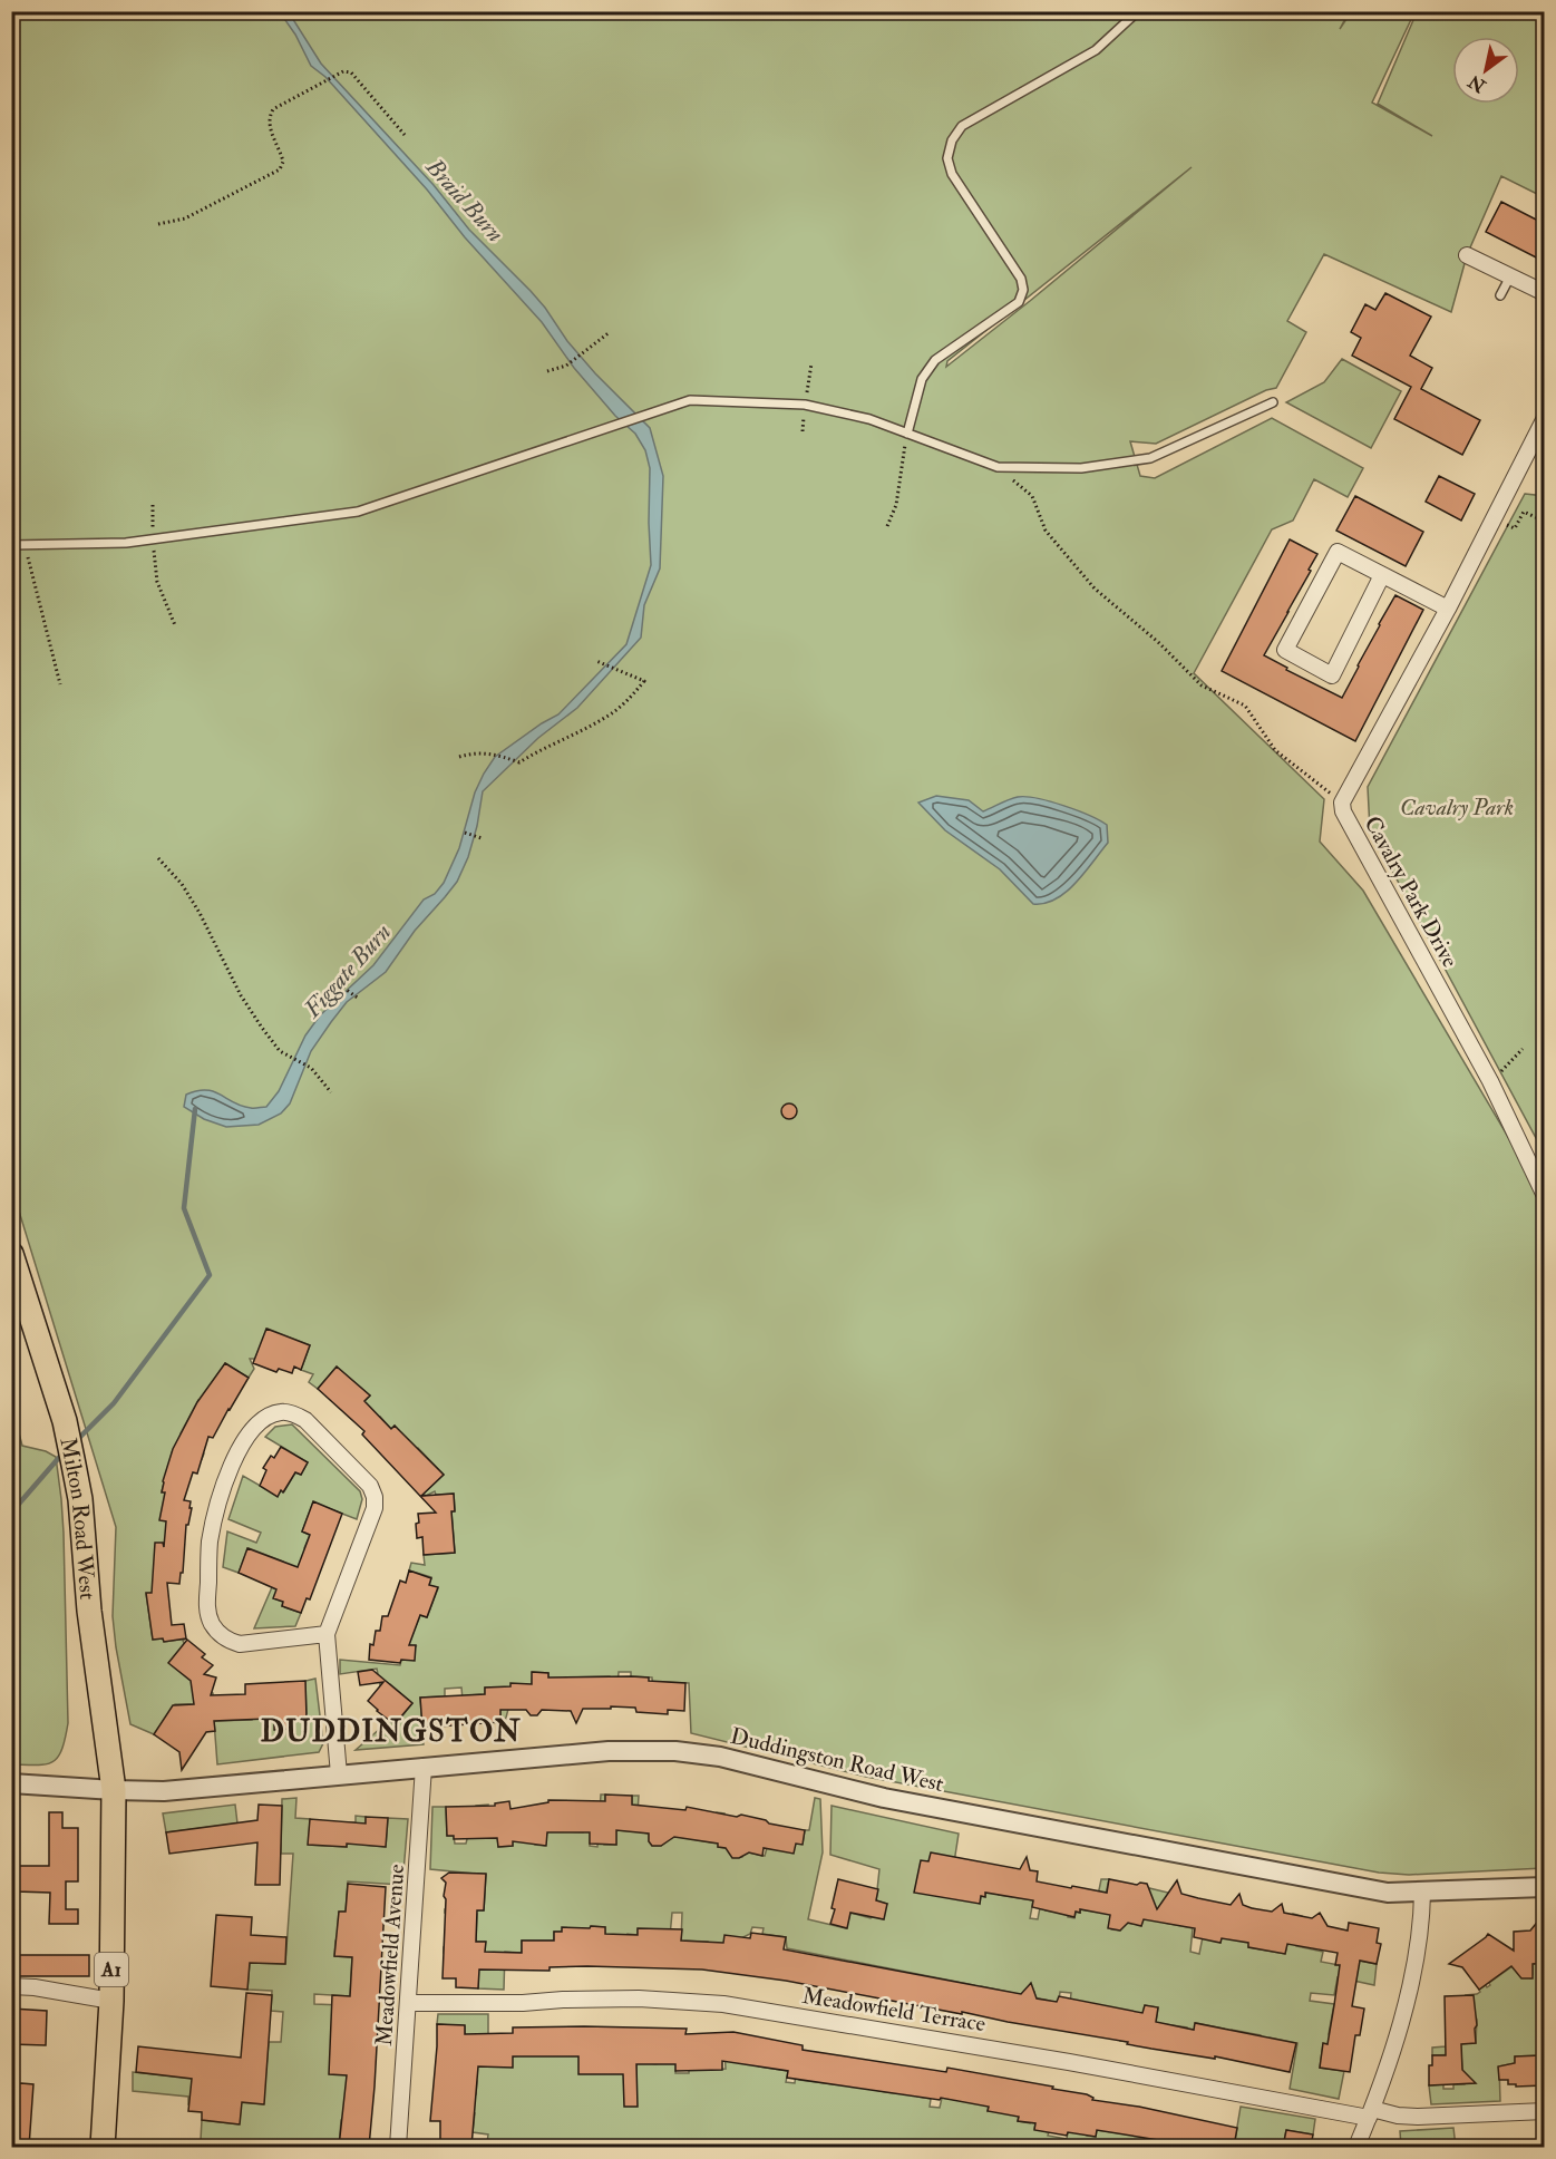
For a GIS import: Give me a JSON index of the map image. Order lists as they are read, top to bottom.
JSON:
{
  "streets": {
    "main road": ["Milton Road West", "A1"],
    "street": [
      "Cavalry Park Drive",
      "Duddingston Road West",
      "Meadowfield Avenue",
      "Meadowfield Terrace"
    ]
  },
  "crossings": [
    ["Milton Road West", "Duddingston Road West"],
    ["Milton Road West", "A1"],
    ["Duddingston Road West", "Meadowfield Avenue"],
    ["Duddingston Road West", "A1"],
    ["Meadowfield Avenue", "Meadowfield Terrace"]
  ],
  "districts": ["DUDDINGSTON"],
  "water": ["Braid Burn", "Figgate Burn"],
  "parks": ["Cavalry Park"],
  "north": "bottom left"
}
